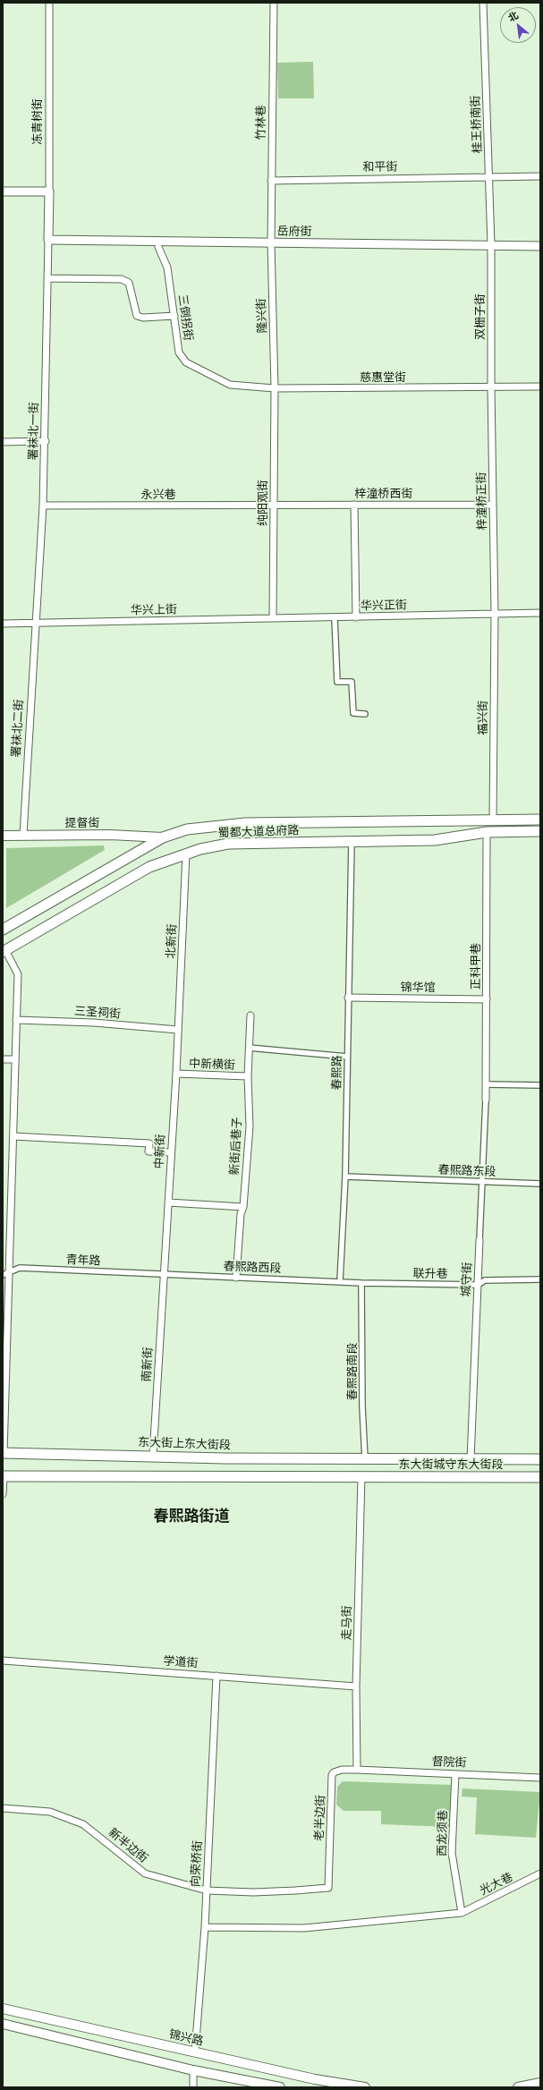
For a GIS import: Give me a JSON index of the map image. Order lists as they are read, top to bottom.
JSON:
{
  "streets": {
    "main road": [
      "提督街",
      "蜀都大道总府路",
      "东大街上东大街段",
      "东大街城守东大街段",
      "锦兴路"
    ],
    "street": [
      "冻青树街",
      "竹林巷",
      "桂王桥南街",
      "和平街",
      "岳府街",
      "隆兴街",
      "双栅子街",
      "三倒拐街",
      "慈惠堂街",
      "署袜北一街",
      "梓潼桥西街",
      "永兴巷",
      "梓潼桥正街",
      "纯阳观街",
      "华兴正街",
      "华兴上街",
      "福兴街",
      "署袜北二街",
      "北新街",
      "正科甲巷",
      "锦华馆",
      "三圣祠街",
      "中新横街",
      "春熙路",
      "新街后巷子",
      "中新街",
      "春熙路东段",
      "青年路",
      "春熙路西段",
      "联升巷",
      "城守街",
      "南新街",
      "春熙路南段",
      "走马街",
      "学道街",
      "督院街",
      "老半边街",
      "西龙须巷",
      "新半边街",
      "向荣桥街",
      "光大巷"
    ]
  },
  "crossings": [
    ["冻青树街", "岳府街"],
    ["冻青树街", "署袜北一街"],
    ["竹林巷", "和平街"],
    ["竹林巷", "岳府街"],
    ["竹林巷", "隆兴街"],
    ["桂王桥南街", "和平街"],
    ["桂王桥南街", "岳府街"],
    ["桂王桥南街", "双栅子街"],
    ["岳府街", "隆兴街"],
    ["岳府街", "双栅子街"],
    ["岳府街", "署袜北一街"],
    ["隆兴街", "三倒拐街"],
    ["隆兴街", "慈惠堂街"],
    ["隆兴街", "纯阳观街"],
    ["双栅子街", "慈惠堂街"],
    ["双栅子街", "梓潼桥正街"],
    ["三倒拐街", "慈惠堂街"],
    ["三倒拐街", "纯阳观街"],
    ["慈惠堂街", "梓潼桥正街"],
    ["慈惠堂街", "纯阳观街"],
    ["署袜北一街", "永兴巷"],
    ["署袜北一街", "华兴上街"],
    ["署袜北一街", "署袜北二街"],
    ["梓潼桥西街", "永兴巷"],
    ["梓潼桥西街", "梓潼桥正街"],
    ["梓潼桥西街", "纯阳观街"],
    ["永兴巷", "纯阳观街"],
    ["梓潼桥正街", "华兴正街"],
    ["梓潼桥正街", "福兴街"],
    ["纯阳观街", "华兴正街"],
    ["纯阳观街", "华兴上街"],
    ["华兴正街", "华兴上街"],
    ["华兴正街", "福兴街"],
    ["华兴上街", "署袜北二街"],
    ["福兴街", "蜀都大道总府路"],
    ["署袜北二街", "提督街"],
    ["提督街", "蜀都大道总府路"],
    ["蜀都大道总府路", "北新街"],
    ["蜀都大道总府路", "正科甲巷"],
    ["蜀都大道总府路", "春熙路"],
    ["北新街", "三圣祠街"],
    ["北新街", "中新街"],
    ["正科甲巷", "锦华馆"],
    ["正科甲巷", "城守街"],
    ["锦华馆", "春熙路"],
    ["三圣祠街", "中新街"],
    ["中新横街", "新街后巷子"],
    ["中新横街", "中新街"],
    ["春熙路", "春熙路东段"],
    ["春熙路", "春熙路西段"],
    ["新街后巷子", "春熙路西段"],
    ["中新街", "青年路"],
    ["中新街", "春熙路西段"],
    ["中新街", "南新街"],
    ["春熙路东段", "城守街"],
    ["青年路", "春熙路西段"],
    ["青年路", "南新街"],
    ["春熙路西段", "南新街"],
    ["联升巷", "城守街"],
    ["联升巷", "春熙路南段"],
    ["城守街", "东大街城守东大街段"],
    ["南新街", "东大街上东大街段"],
    ["春熙路南段", "东大街上东大街段"],
    ["春熙路南段", "东大街城守东大街段"],
    ["东大街上东大街段", "东大街城守东大街段"],
    ["东大街城守东大街段", "走马街"],
    ["走马街", "学道街"],
    ["走马街", "督院街"],
    ["走马街", "老半边街"],
    ["学道街", "向荣桥街"],
    ["督院街", "老半边街"],
    ["督院街", "西龙须巷"],
    ["老半边街", "新半边街"],
    ["西龙须巷", "光大巷"],
    ["新半边街", "向荣桥街"],
    ["向荣桥街", "锦兴路"]
  ],
  "districts": ["春熙路街道"],
  "north": "top left"
}
